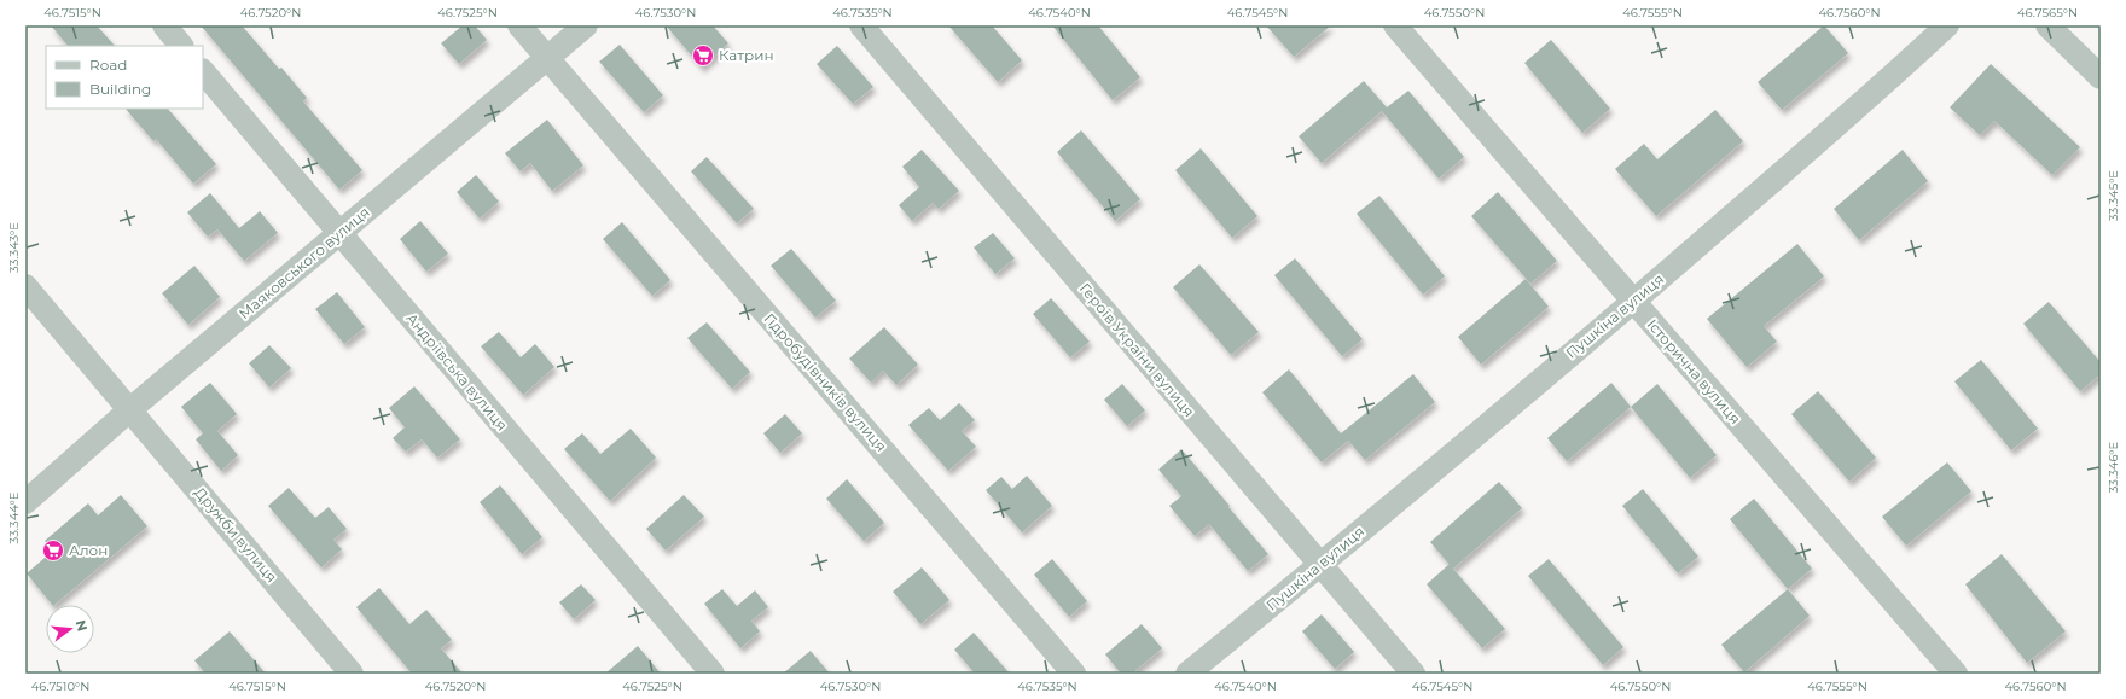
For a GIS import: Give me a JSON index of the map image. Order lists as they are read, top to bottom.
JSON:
{
  "streets": {
    "street": [
      "Маяковського вулиця",
      "Пушкіна вулиця",
      "Героїв України вулиця",
      "Андріївська вулиця",
      "Історична вулиця",
      "Гідробудівників вулиця",
      "Дружби вулиця"
    ]
  },
  "crossings": [
    ["Маяковського вулиця", "Андріївська вулиця"],
    ["Маяковського вулиця", "Гідробудівників вулиця"],
    ["Маяковського вулиця", "Дружби вулиця"],
    ["Пушкіна вулиця", "Героїв України вулиця"],
    ["Пушкіна вулиця", "Історична вулиця"]
  ],
  "places": {
    "supermarket": ["Катрин", "Алон"]
  },
  "legend": ["Road", "Building"],
  "north": "right",
  "coordinates": [
    "46.7515°N",
    "46.7520°N",
    "46.7525°N",
    "46.7530°N",
    "46.7535°N",
    "46.7540°N",
    "46.7545°N",
    "46.7550°N",
    "46.7555°N",
    "46.7560°N",
    "46.7565°N",
    "33.345°E",
    "33.343°E",
    "33.346°E",
    "33.344°E",
    "46.7510°N"
  ]
}
